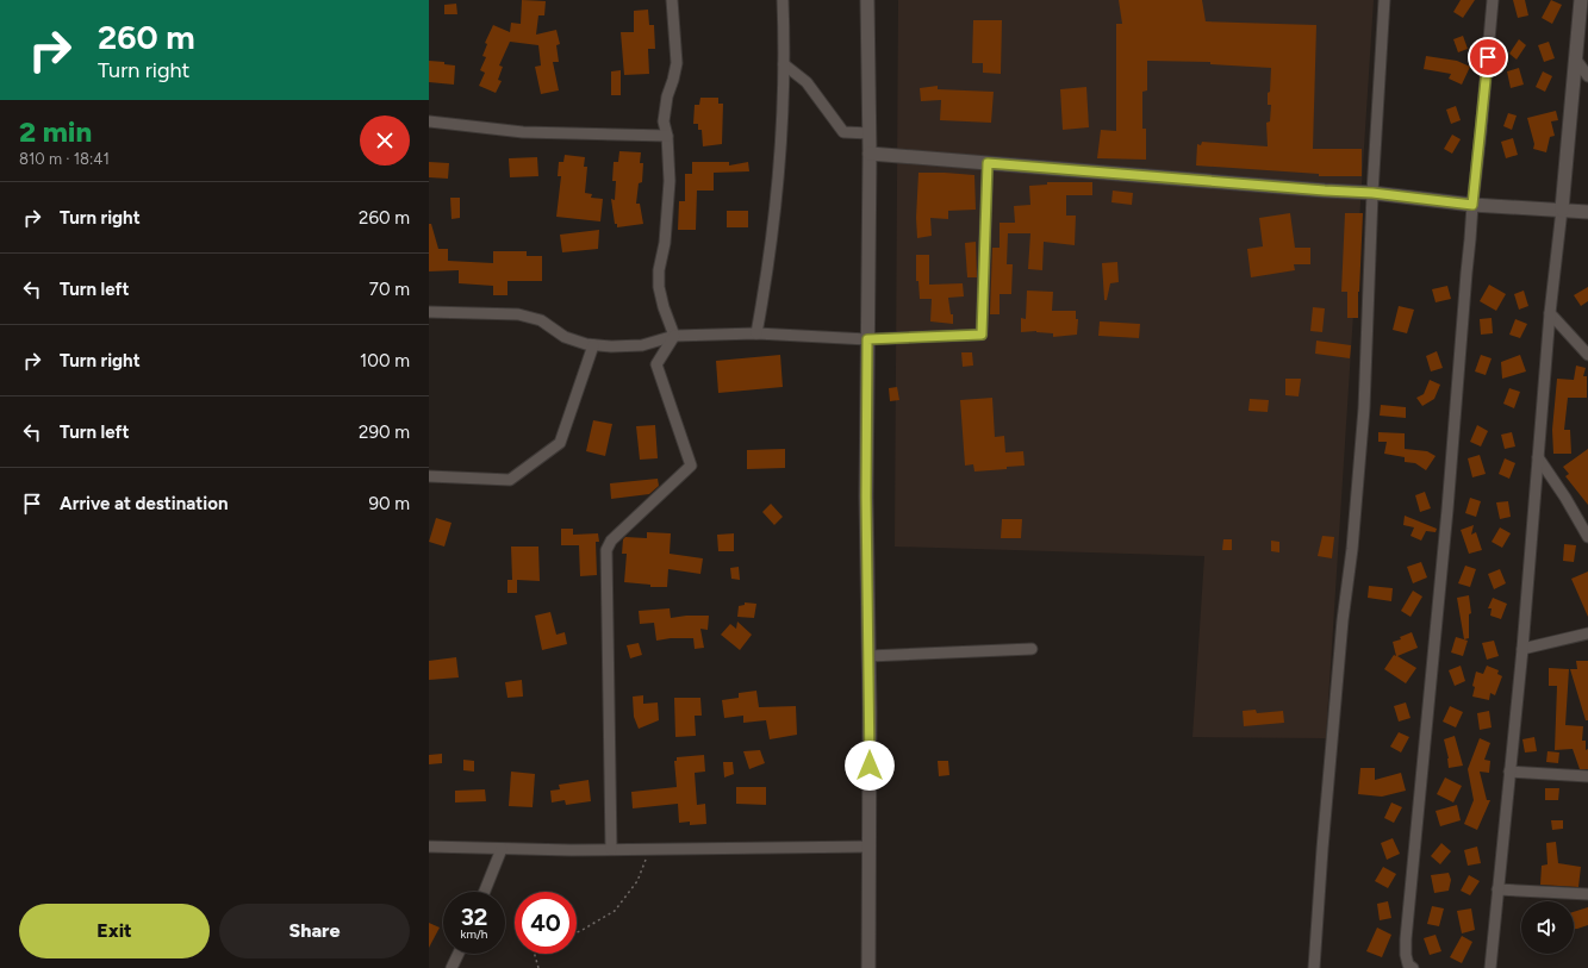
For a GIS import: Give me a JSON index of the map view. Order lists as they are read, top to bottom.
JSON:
{
  "page": {
    "turn": ["260 m", "Turn right"],
    "heading": ["2 min", "810 m · 18:41"],
    "list": [
      {
        "name": "Turn right",
        "value": "260 m"
      },
      {
        "name": "Turn left",
        "value": "70 m"
      },
      {
        "name": "Turn right",
        "value": "100 m"
      },
      {
        "name": "Turn left",
        "value": "290 m"
      },
      {
        "name": "Arrive at destination",
        "value": "90 m"
      }
    ],
    "speed": "32 km/h",
    "limit": "40",
    "buttons": ["Exit", "Share"]
  }
}
